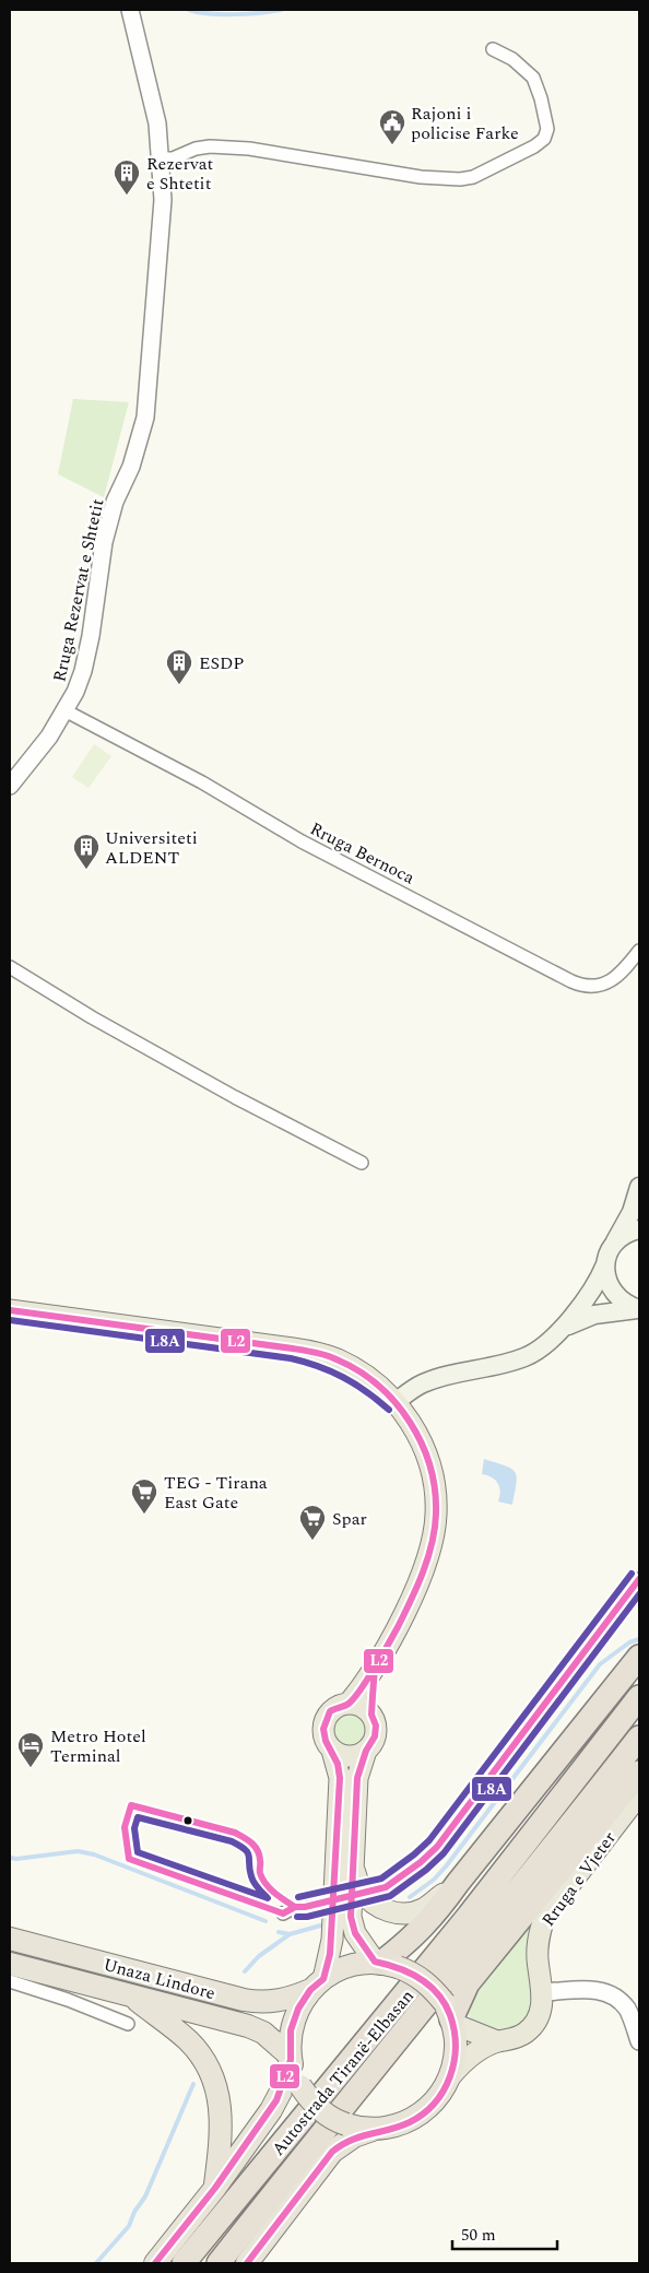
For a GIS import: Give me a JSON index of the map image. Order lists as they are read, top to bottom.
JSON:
{
  "streets": {
    "highway": ["Unaza Lindore", "Autostrada Tiranë-Elbasan"],
    "main road": ["Rruga e Vjeter"],
    "street": ["Rruga Rezervat e Shtetit", "Rruga Bernoca"]
  },
  "crossings": [
    ["Rruga Rezervat e Shtetit", "Rruga Bernoca"],
    ["Rruga e Vjeter", "Unaza Lindore"]
  ],
  "places": {
    "public building": ["Rajoni i policise Farke"],
    "building": ["Rezervat e Shtetit", "ESDP", "Universiteti ALDENT"],
    "supermarket": ["TEG - Tirana East Gate", "Spar"],
    "hotel": ["Metro Hotel Terminal"]
  },
  "lines": ["transit line L2", "transit line L8A"],
  "scale_bar": "50 m"
}
